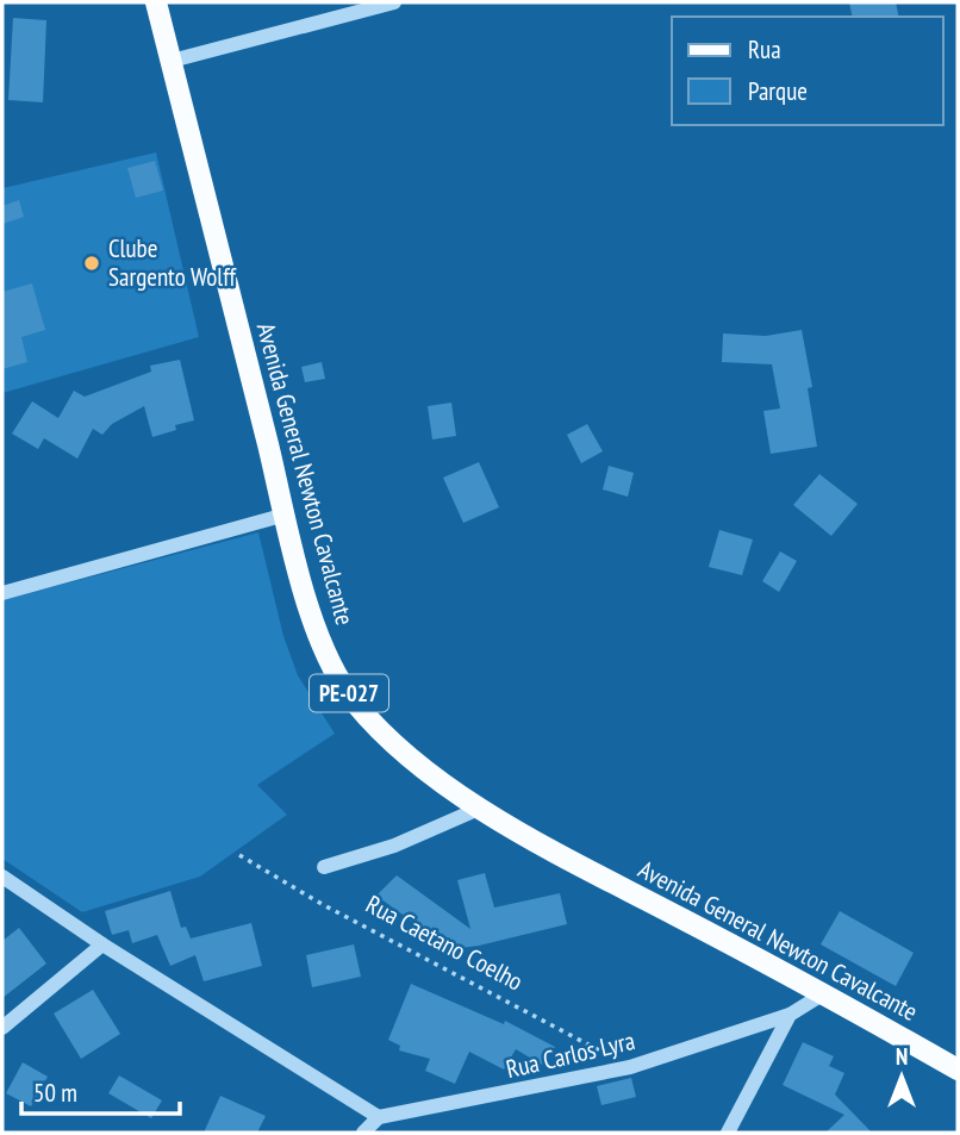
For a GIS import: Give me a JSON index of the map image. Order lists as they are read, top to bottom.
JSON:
{
  "streets": {
    "main road": ["Avenida General Newton Cavalcante", "PE-027"],
    "street": ["Rua Carlos Lyra"],
    "path": ["Rua Caetano Coelho"]
  },
  "crossings": [
    ["Avenida General Newton Cavalcante", "Rua Carlos Lyra"],
    ["Rua Caetano Coelho", "Rua Carlos Lyra"]
  ],
  "places": ["Clube Sargento Wolff"],
  "legend": ["Rua", "Parque"],
  "scale_bar": "50 m",
  "north": "top"
}
